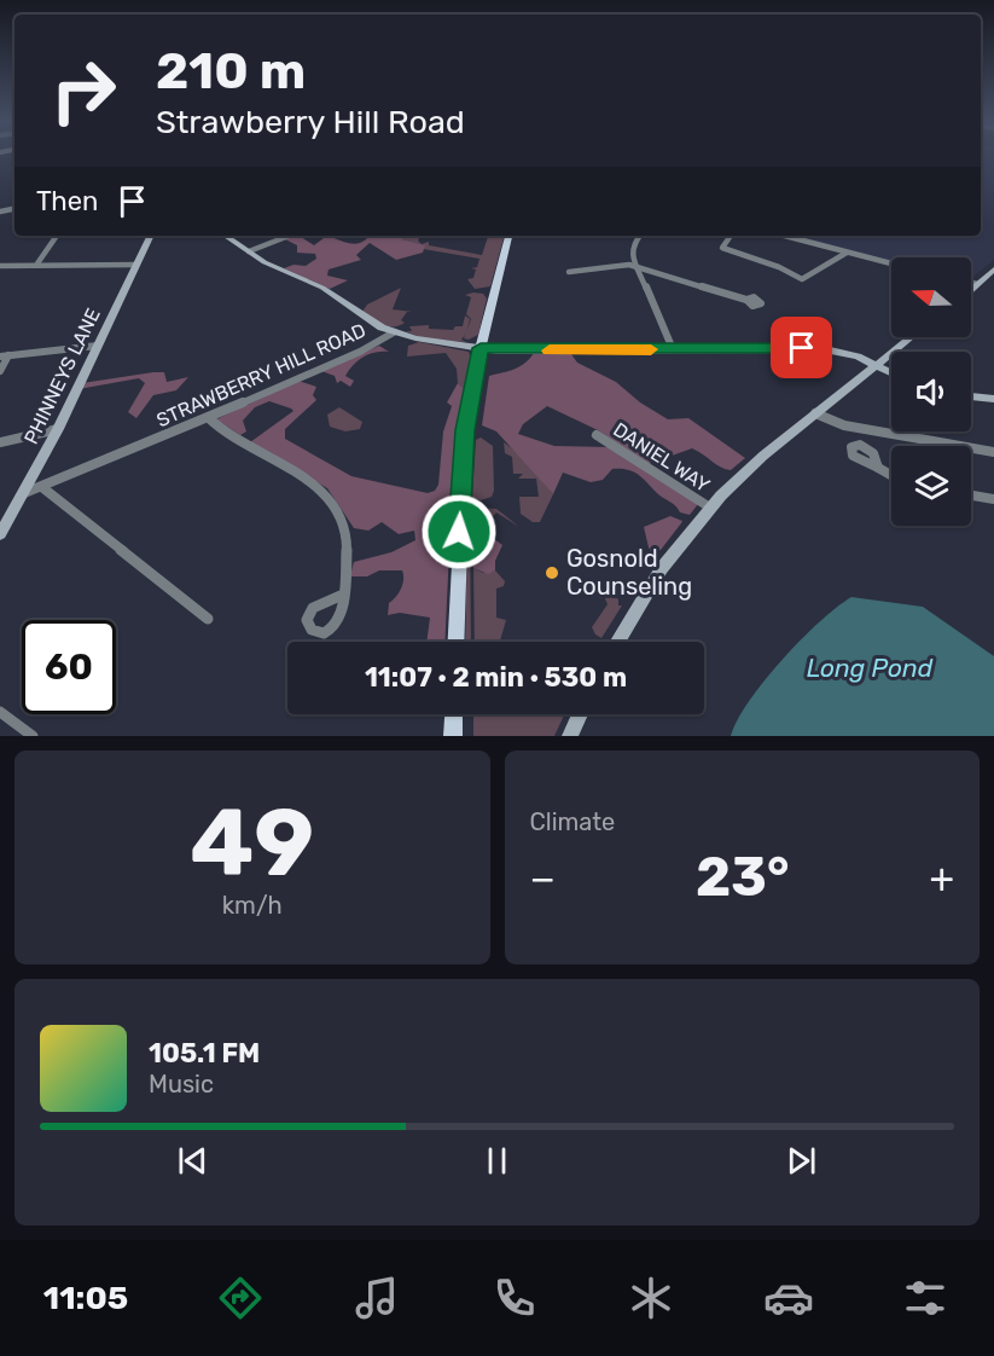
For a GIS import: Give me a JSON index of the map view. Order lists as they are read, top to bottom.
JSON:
{
  "streets": {
    "main road": ["STRAWBERRY HILL ROAD", "PHINNEYS LANE"],
    "street": ["DANIEL WAY"]
  },
  "crossings": [
    ["STRAWBERRY HILL ROAD", "PHINNEYS LANE"]
  ],
  "water": ["Long Pond"],
  "places": ["Gosnold Counseling"],
  "north": "left",
  "page": {
    "turn": ["210 m", "Strawberry Hill Road"],
    "then": "Then",
    "limit": "60",
    "trip": "11:07 · 2 min · 530 m",
    "tile": [
      ["49", "km/h"],
      "Climate"
    ],
    "heat": ["−", "23°", "+"],
    "song": ["105.1 FM", "Music"],
    "tabs": "11:05"
  }
}
